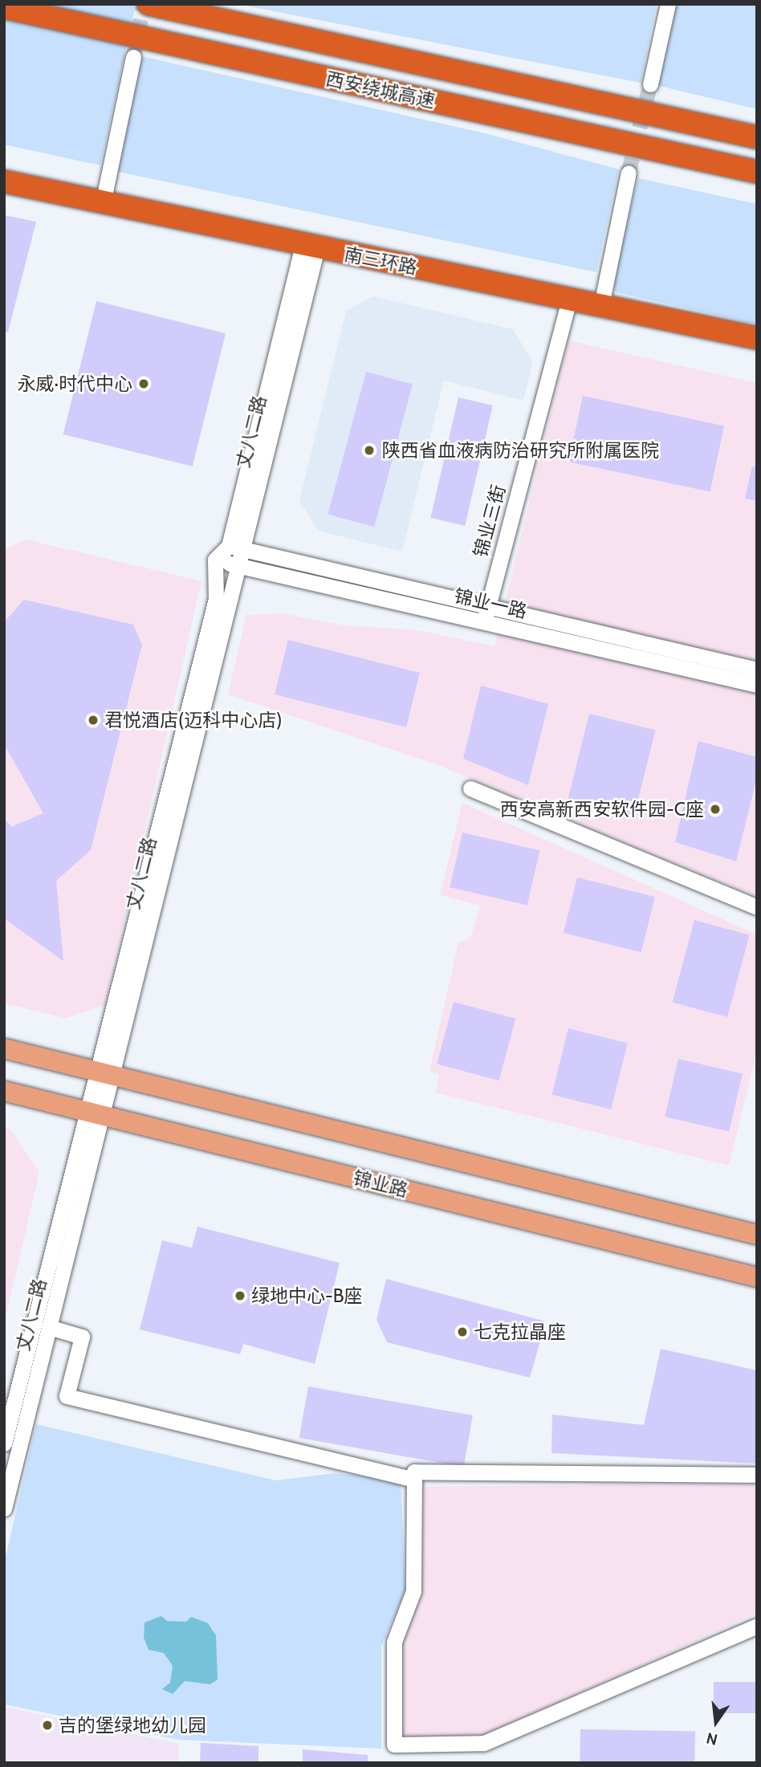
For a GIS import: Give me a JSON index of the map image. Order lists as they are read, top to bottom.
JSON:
{
  "streets": {
    "highway": ["西安绕城高速", "南三环路"],
    "main road": ["锦业路"],
    "street": ["丈八二路", "锦业三街", "锦业一路"]
  },
  "crossings": [
    ["南三环路", "丈八二路"],
    ["南三环路", "锦业三街"],
    ["丈八二路", "锦业一路"],
    ["丈八二路", "锦业路"],
    ["锦业三街", "锦业一路"]
  ],
  "places": [
    "永威·时代中心",
    "陕西省血液病防治研究所附属医院",
    "君悦酒店(迈科中心店)",
    "西安高新西安软件园-C座",
    "绿地中心-B座",
    "七克拉晶座",
    "吉的堡绿地幼儿园"
  ],
  "north": "bottom"
}
